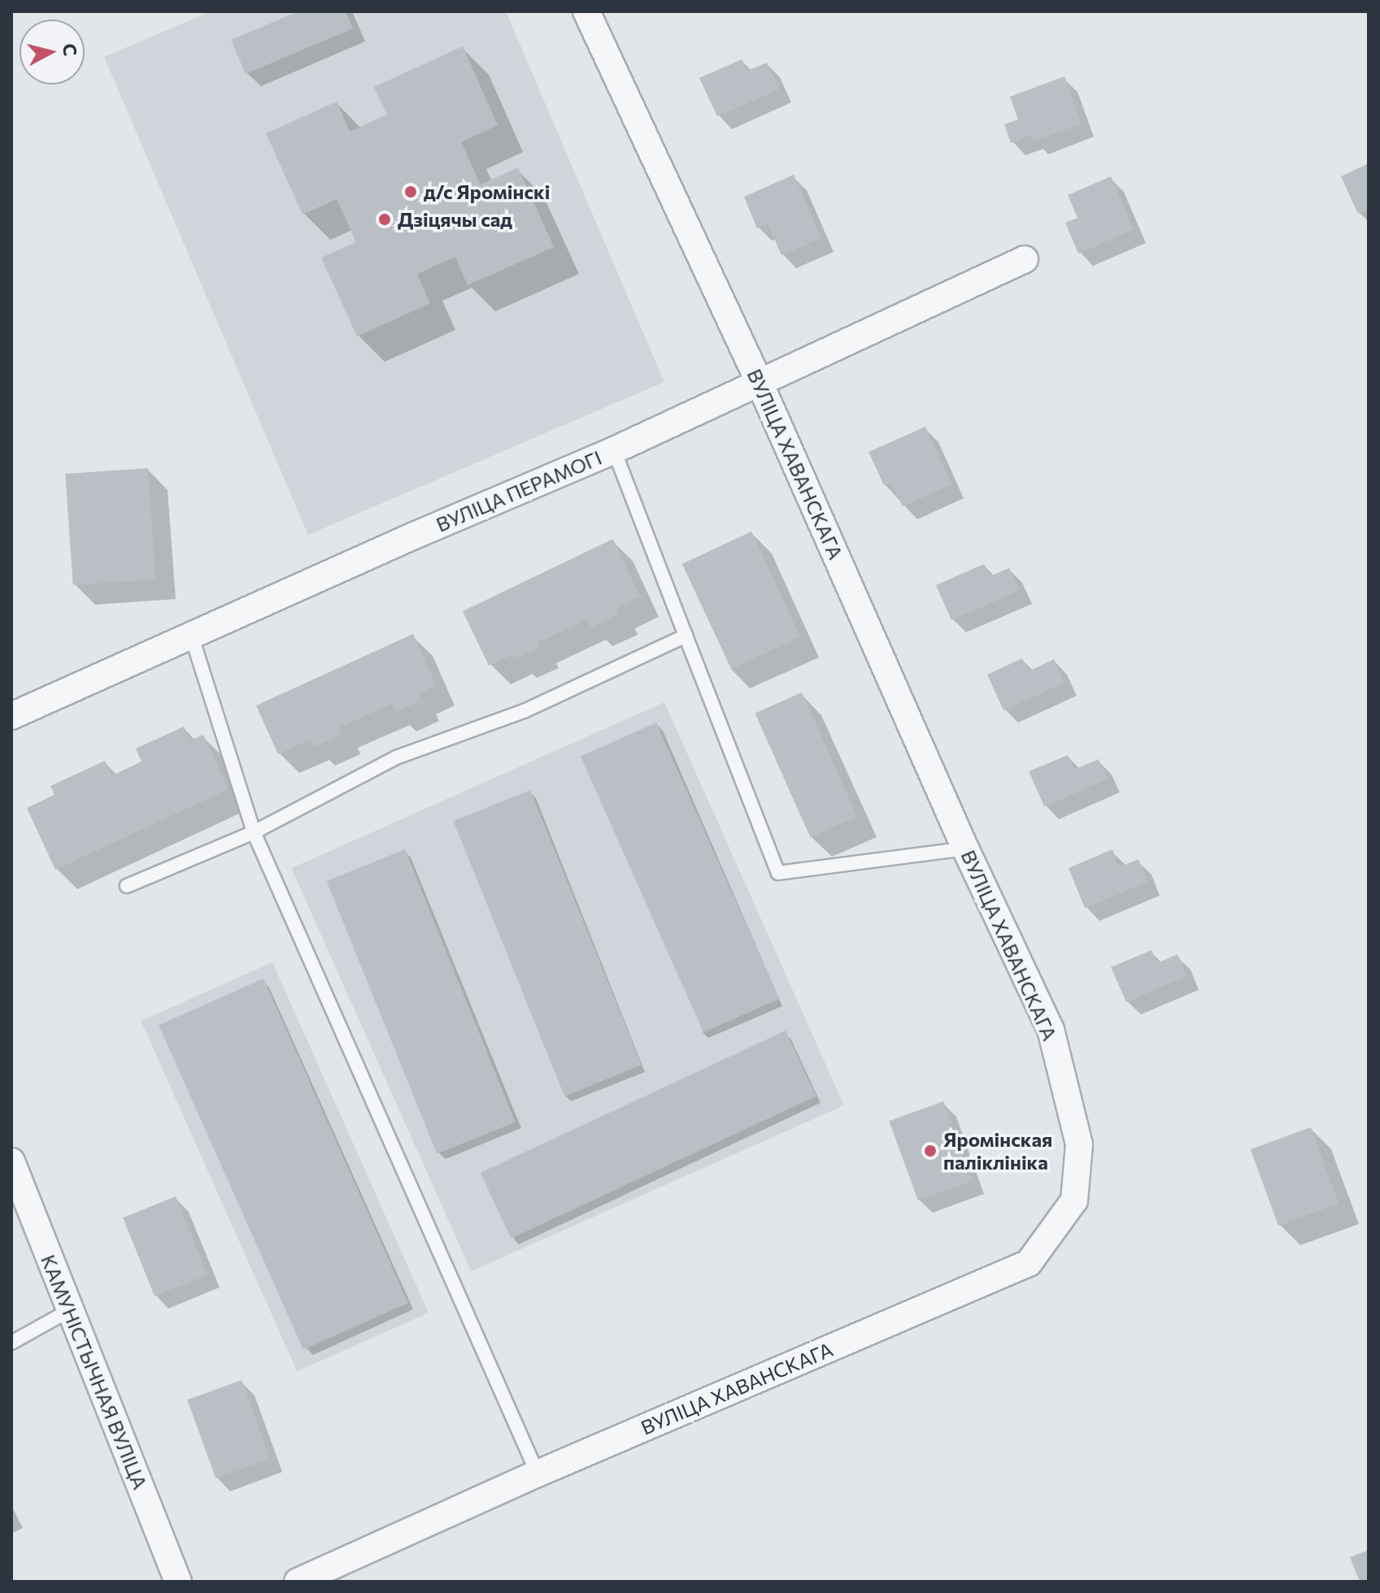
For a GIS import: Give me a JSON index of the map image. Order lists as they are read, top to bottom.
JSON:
{
  "streets": {
    "street": ["ВУЛІЦА ХАВАНСКАГА", "ВУЛІЦА ПЕРАМОГІ", "КАМУНІСТЫЧНАЯ ВУЛІЦА"]
  },
  "crossings": [
    ["ВУЛІЦА ХАВАНСКАГА", "ВУЛІЦА ПЕРАМОГІ"]
  ],
  "places": ["д/с Яромінскі", "Дзіцячы сад", "Яромінская паліклініка"],
  "north": "right"
}
